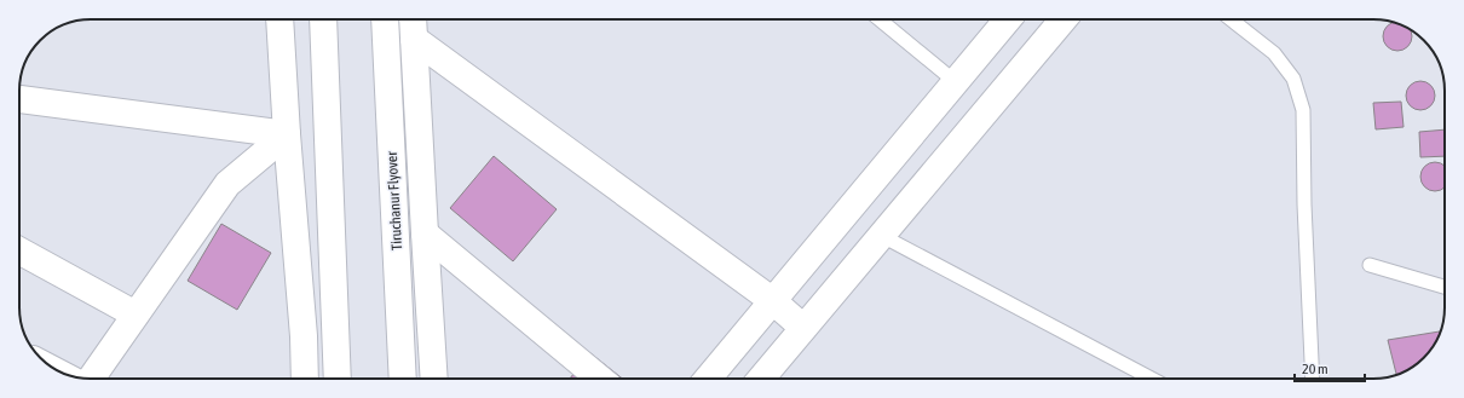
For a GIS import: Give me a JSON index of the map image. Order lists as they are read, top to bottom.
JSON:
{
  "streets": {
    "main road": ["Tiruchanur Flyover"]
  },
  "scale_bar": "20 m"
}
